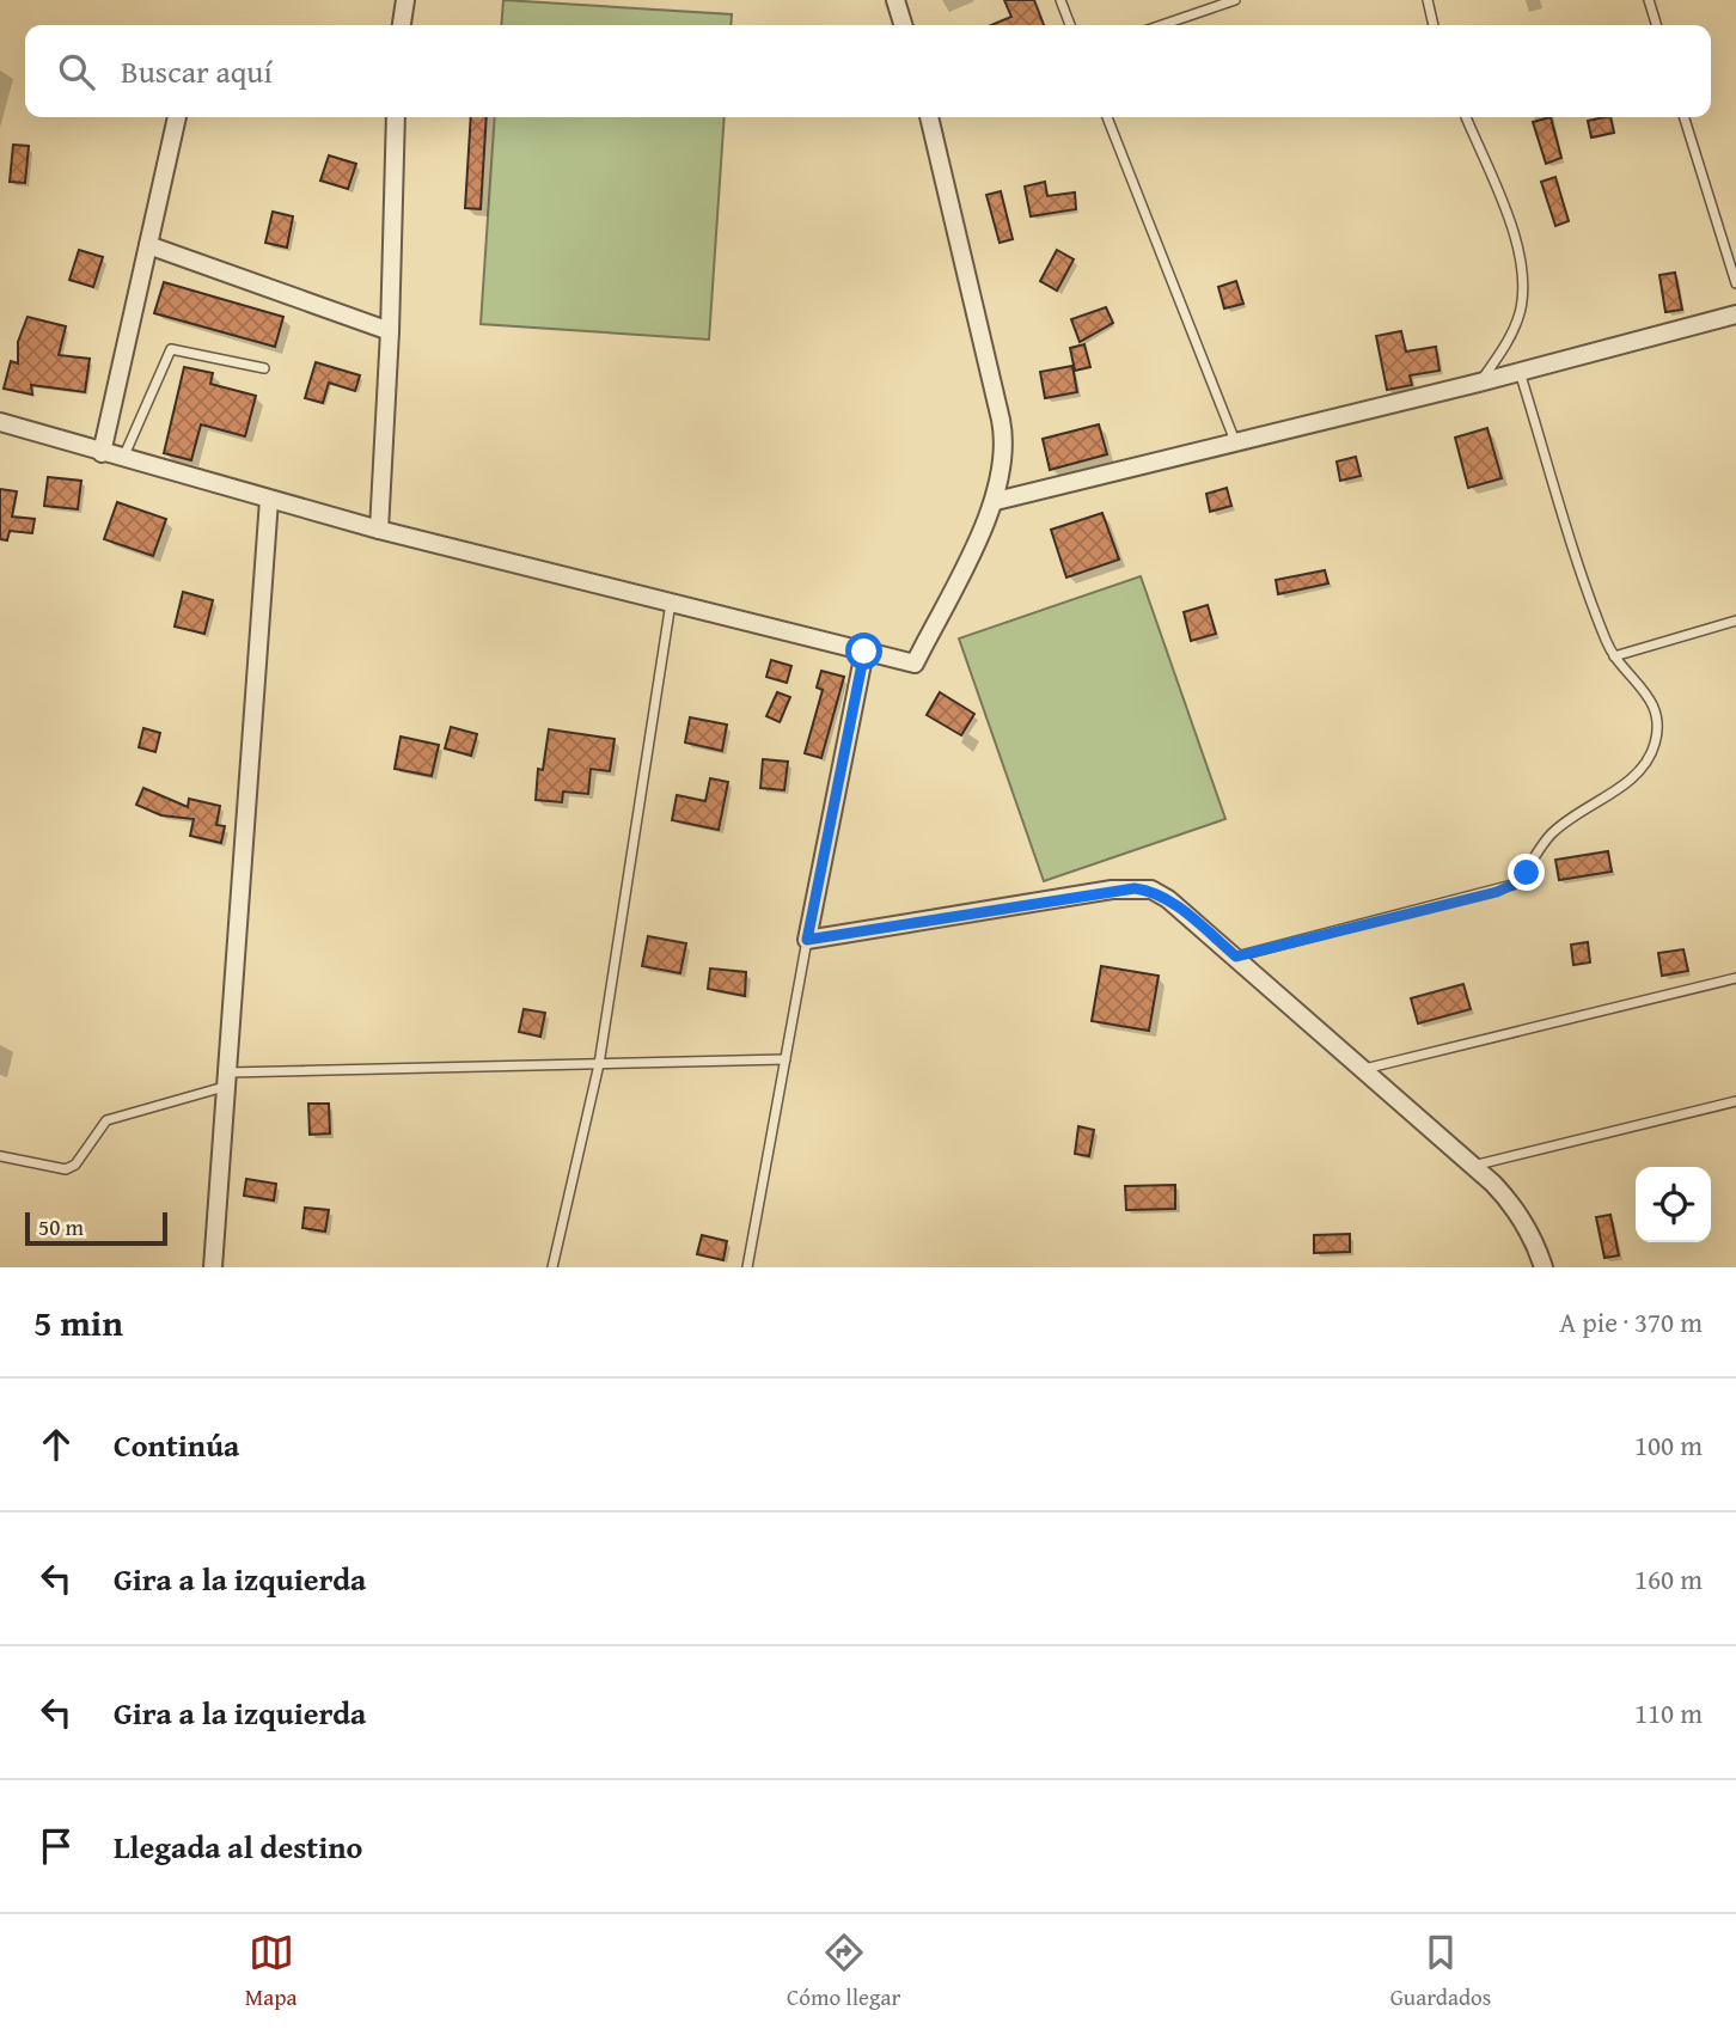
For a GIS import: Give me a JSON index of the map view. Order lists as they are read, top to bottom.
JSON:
{
  "scale_bar": "50 m",
  "page": {
    "search": "Buscar aquí",
    "scale": "50 m",
    "heading": ["5 min", "A pie · 370 m"],
    "list": [
      ["Continúa", "100 m"],
      ["Gira a la izquierda", "160 m"],
      ["Gira a la izquierda", "110 m"],
      "Llegada al destino"
    ],
    "nav": ["Mapa", "Cómo llegar", "Guardados"]
  }
}
